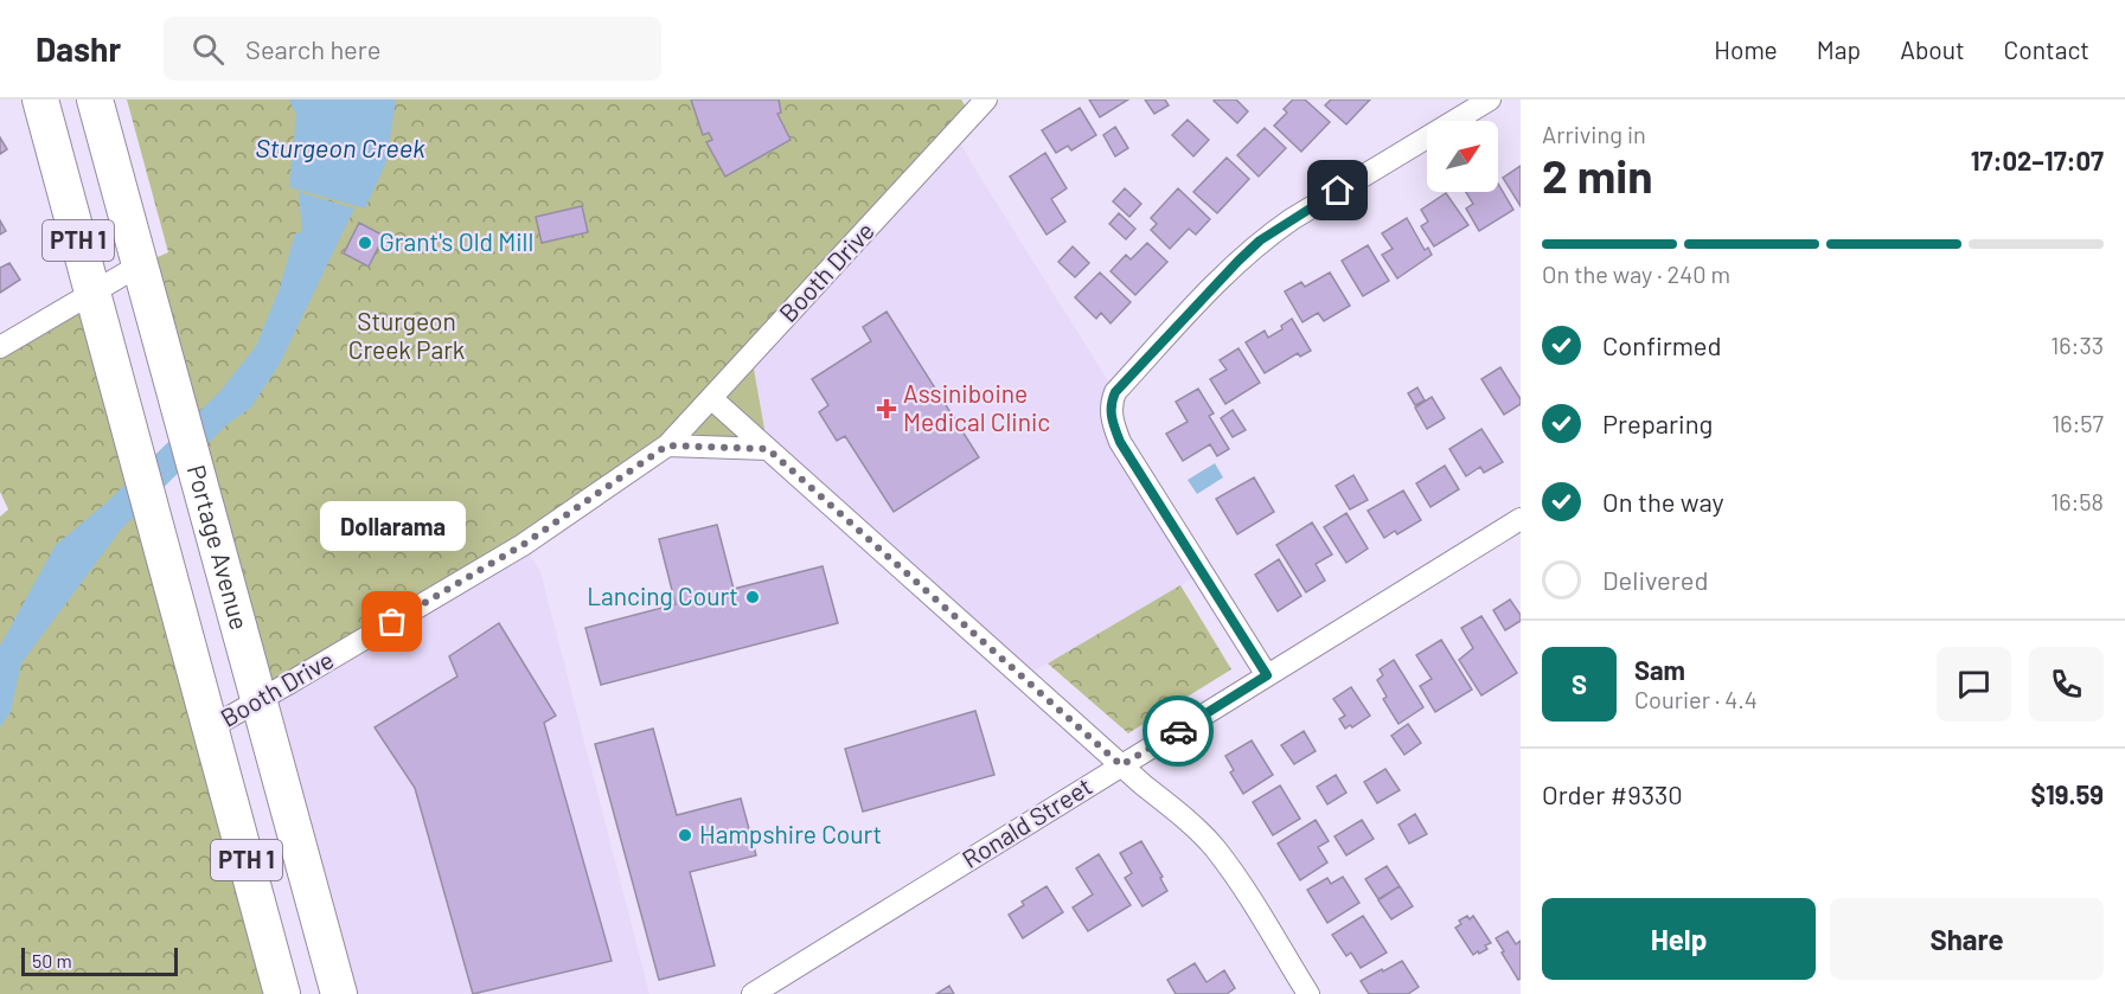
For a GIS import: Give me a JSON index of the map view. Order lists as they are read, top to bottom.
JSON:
{
  "streets": {
    "highway": ["PTH 1", "Portage Avenue"],
    "street": ["Booth Drive", "Ronald Street"]
  },
  "crossings": [
    ["PTH 1", "Booth Drive"],
    ["Booth Drive", "Portage Avenue"]
  ],
  "water": ["Sturgeon Creek"],
  "parks": ["Sturgeon Creek Park"],
  "places": {
    "other": [
      "Grant's Old Mill",
      "Lancing Court",
      "Dollarama",
      "Hampshire Court"
    ],
    "health": ["Assiniboine Medical Clinic"]
  },
  "scale_bar": "50 m",
  "north": "top right",
  "page": {
    "header": "Dashr",
    "search": "Search here",
    "nav": [
      "Home",
      "Map",
      "About",
      "Contact"
    ],
    "heading": ["2 min", "Arriving in", "17:02–17:07"],
    "panel": [
      "Sam",
      "Courier · 4.4",
      "Order #9330",
      "$19.59"
    ],
    "bar": "On the way · 240 m",
    "list": [
      ["Confirmed", "16:33"],
      ["Preparing", "16:57"],
      ["On the way", "16:58"],
      "Delivered"
    ],
    "bubble": "Dollarama",
    "round": "S",
    "buttons": ["Help", "Share"],
    "scale": "50 m"
  }
}
